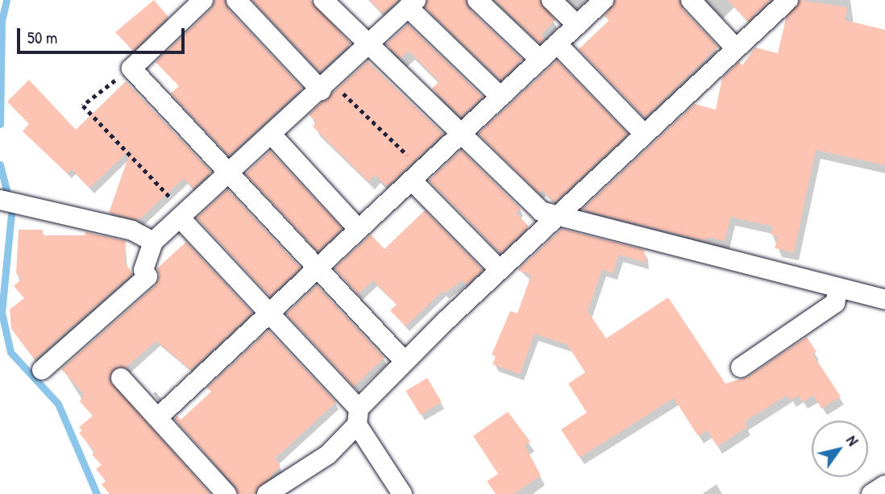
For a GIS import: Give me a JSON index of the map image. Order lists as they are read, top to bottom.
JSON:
{
  "scale_bar": "50 m",
  "north": "top right"
}
